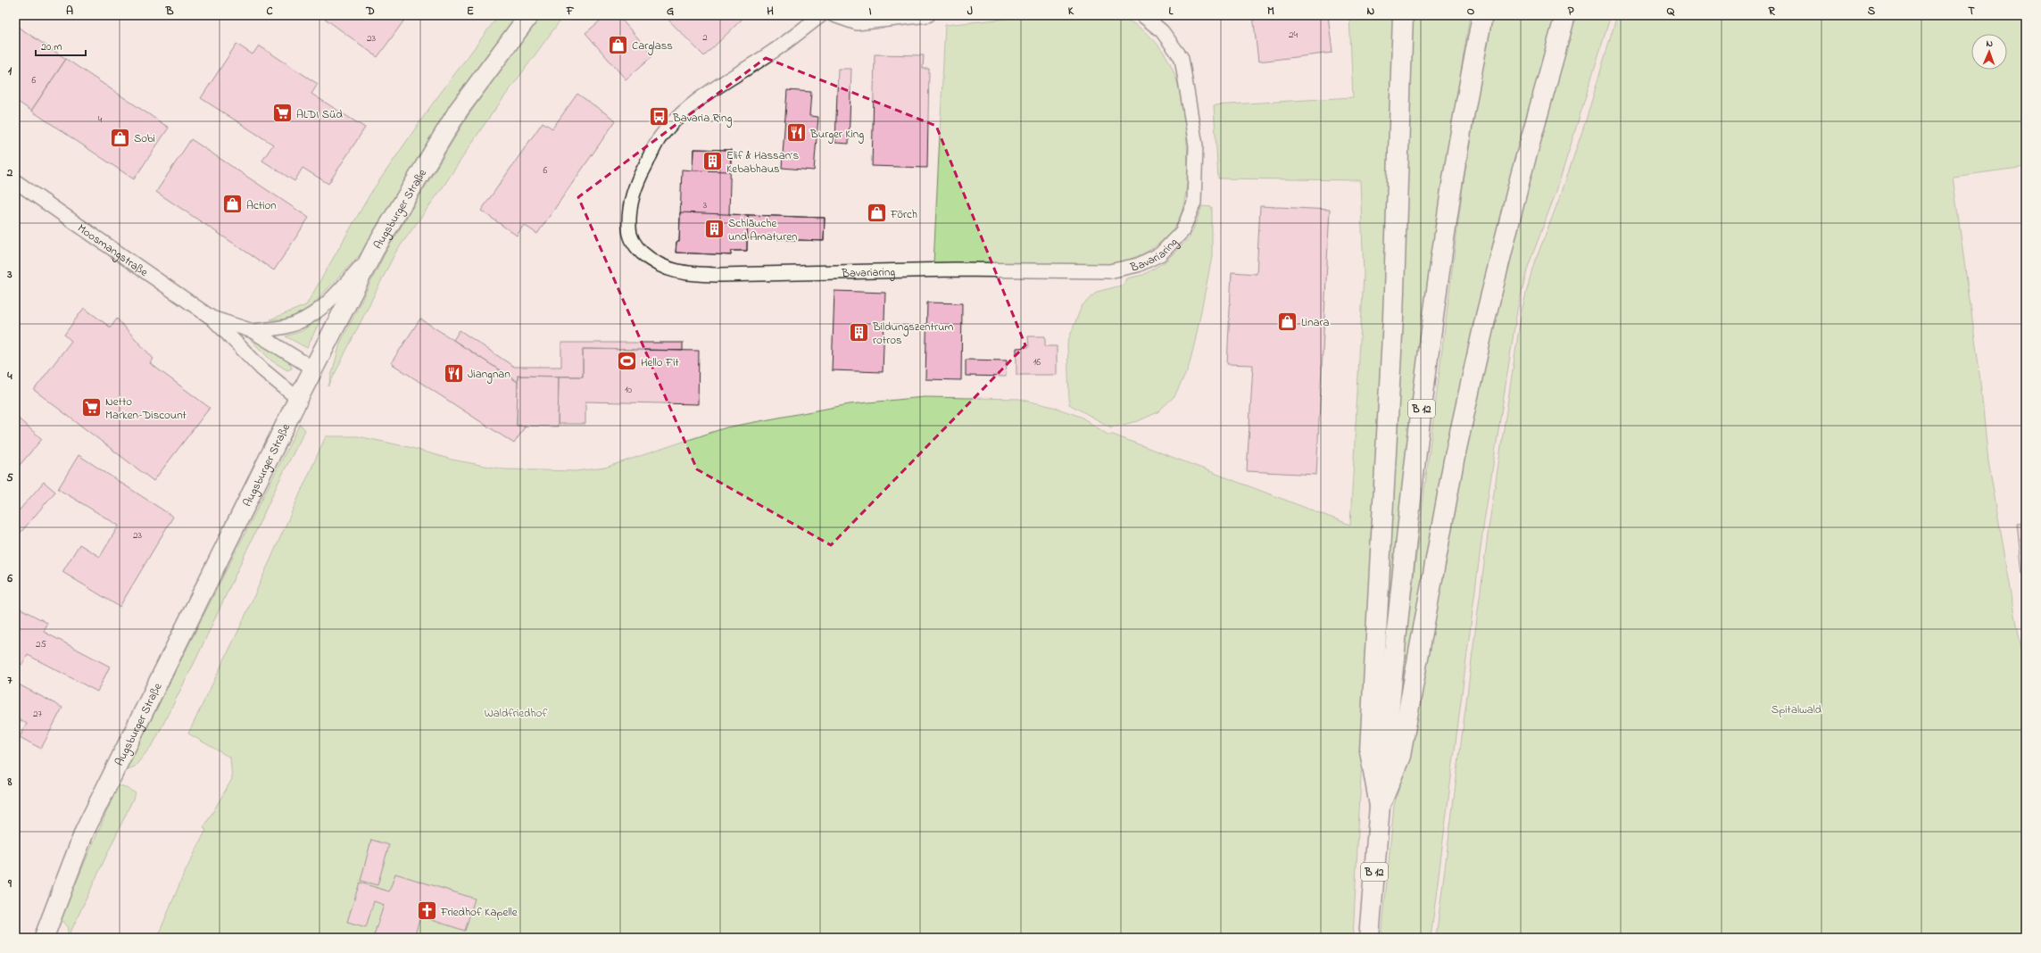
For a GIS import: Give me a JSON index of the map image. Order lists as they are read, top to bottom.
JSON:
{
  "streets": {
    "main road": ["Augsburger Straße", "B 12"],
    "street": ["Moosmangstraße", "Bavariaring"]
  },
  "crossings": [
    ["Augsburger Straße", "Moosmangstraße"]
  ],
  "parks": ["Spitalwald", "Waldfriedhof"],
  "places": {
    "shop": [
      "Carglass",
      "Sobi",
      "Action",
      "Förch",
      "Linara"
    ],
    "supermarket": ["ALDI Süd", "Netto Marken-Discount"],
    "bus stop": ["Bavaria Ring"],
    "restaurant": ["Burger King", "Jiangnan"],
    "building": ["Elif & Hassan´s Kebabhaus", "Schläuche und Amaturen", "Bildungszentrum rotros"],
    "sports": ["Hello Fit"],
    "church": ["Friedhof Kapelle"]
  },
  "house_numbers": [
    "24",
    "2",
    "23",
    "6",
    "4",
    "6",
    "3",
    "16",
    "10",
    "23",
    "25",
    "27"
  ],
  "scale_bar": "20 m",
  "north": "top",
  "grid": {
    "columns": [
      "A",
      "B",
      "C",
      "D",
      "E",
      "F",
      "G",
      "H",
      "I",
      "J",
      "K",
      "L",
      "M",
      "N",
      "O",
      "P",
      "Q",
      "R",
      "S",
      "T"
    ],
    "rows": [
      "1",
      "2",
      "3",
      "4",
      "5",
      "6",
      "7",
      "8",
      "9"
    ]
  }
}
